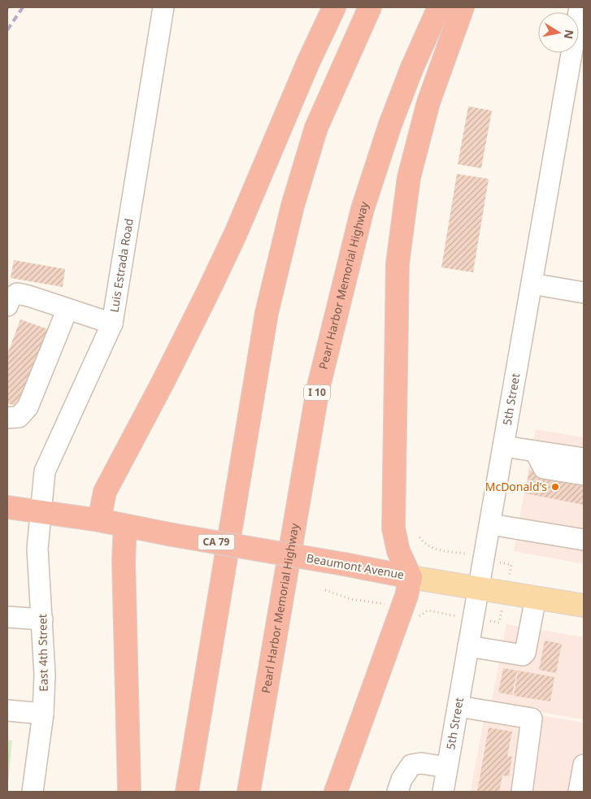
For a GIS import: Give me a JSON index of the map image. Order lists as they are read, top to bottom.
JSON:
{
  "streets": {
    "highway": [
      "Pearl Harbor Memorial Highway",
      "I 10",
      "CA 79",
      "Beaumont Avenue"
    ],
    "street": ["Luis Estrada Road", "5th Street", "East 4th Street"]
  },
  "crossings": [
    ["Luis Estrada Road", "Beaumont Avenue"],
    ["Luis Estrada Road", "East 4th Street"],
    ["5th Street", "Beaumont Avenue"],
    ["Beaumont Avenue", "East 4th Street"]
  ],
  "places": ["McDonald's"],
  "north": "right"
}
